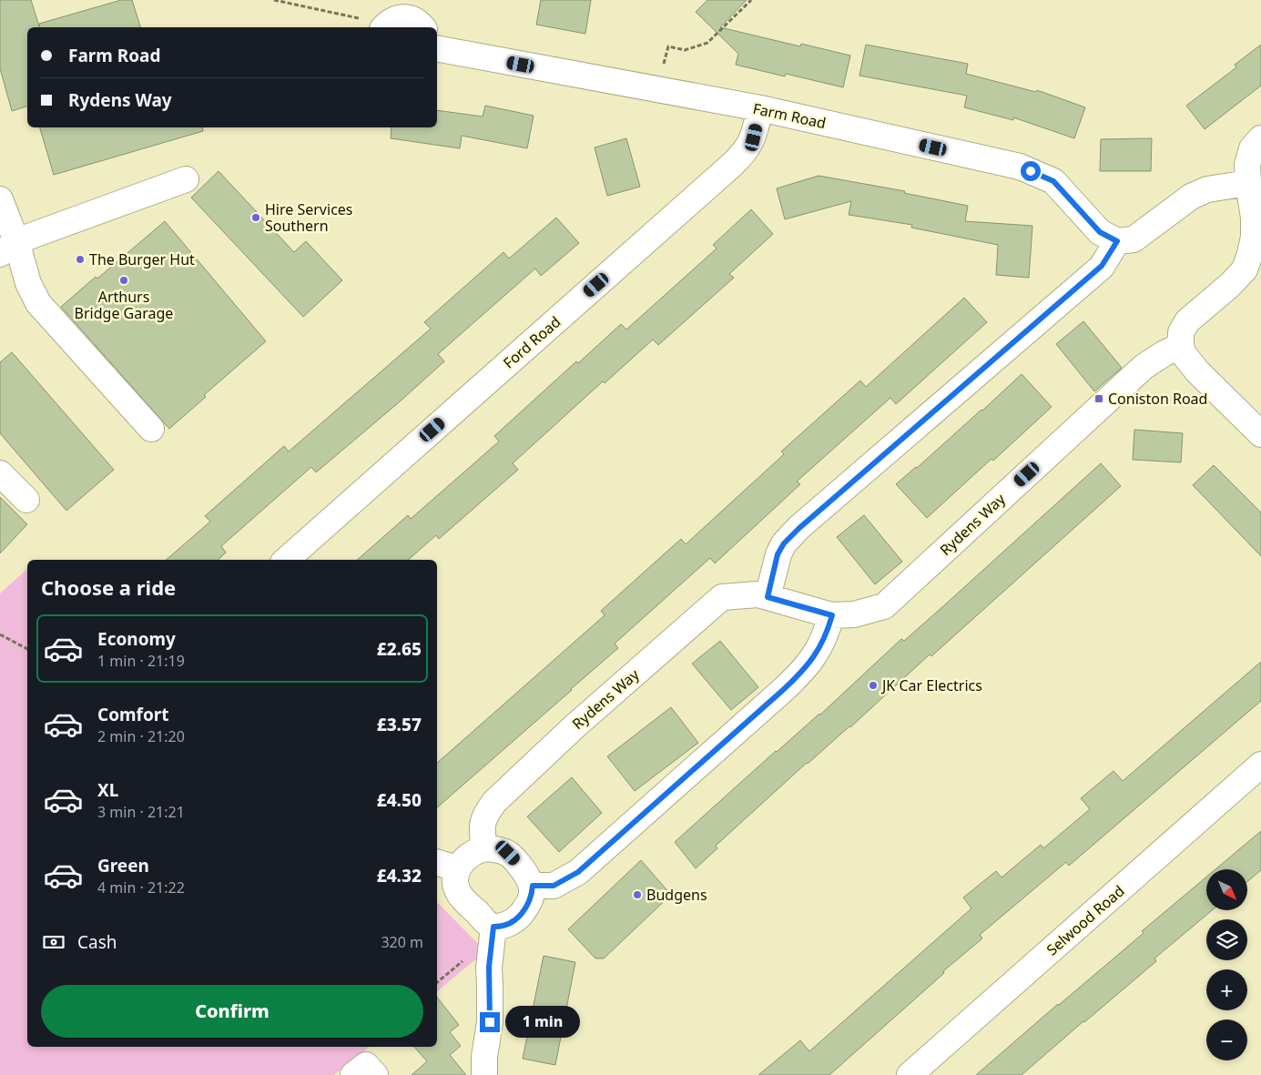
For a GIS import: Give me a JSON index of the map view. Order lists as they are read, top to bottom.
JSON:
{
  "streets": {
    "street": [
      "Farm Road",
      "Ford Road",
      "Rydens Way",
      "Selwood Road"
    ]
  },
  "crossings": [
    ["Farm Road", "Ford Road"]
  ],
  "places": {
    "other": [
      "Hire Services Southern",
      "The Burger Hut",
      "Arthurs Bridge Garage",
      "JK Car Electrics",
      "Budgens"
    ],
    "transit": ["Coniston Road"]
  },
  "north": "bottom right",
  "page": {
    "banner": ["Farm Road", "Rydens Way"],
    "heading": "Choose a ride",
    "list": [
      {
        "name": "Economy",
        "note": "1 min · 21:19",
        "value": "£2.65"
      },
      {
        "name": "Comfort",
        "note": "2 min · 21:20",
        "value": "£3.57"
      },
      {
        "name": "XL",
        "note": "3 min · 21:21",
        "value": "£4.50"
      },
      {
        "name": "Green",
        "note": "4 min · 21:22",
        "value": "£4.32"
      }
    ],
    "map_buttons": ["+", "−"],
    "pay": ["Cash", "320 m"],
    "buttons": "Confirm",
    "bubble": "1 min"
  }
}
